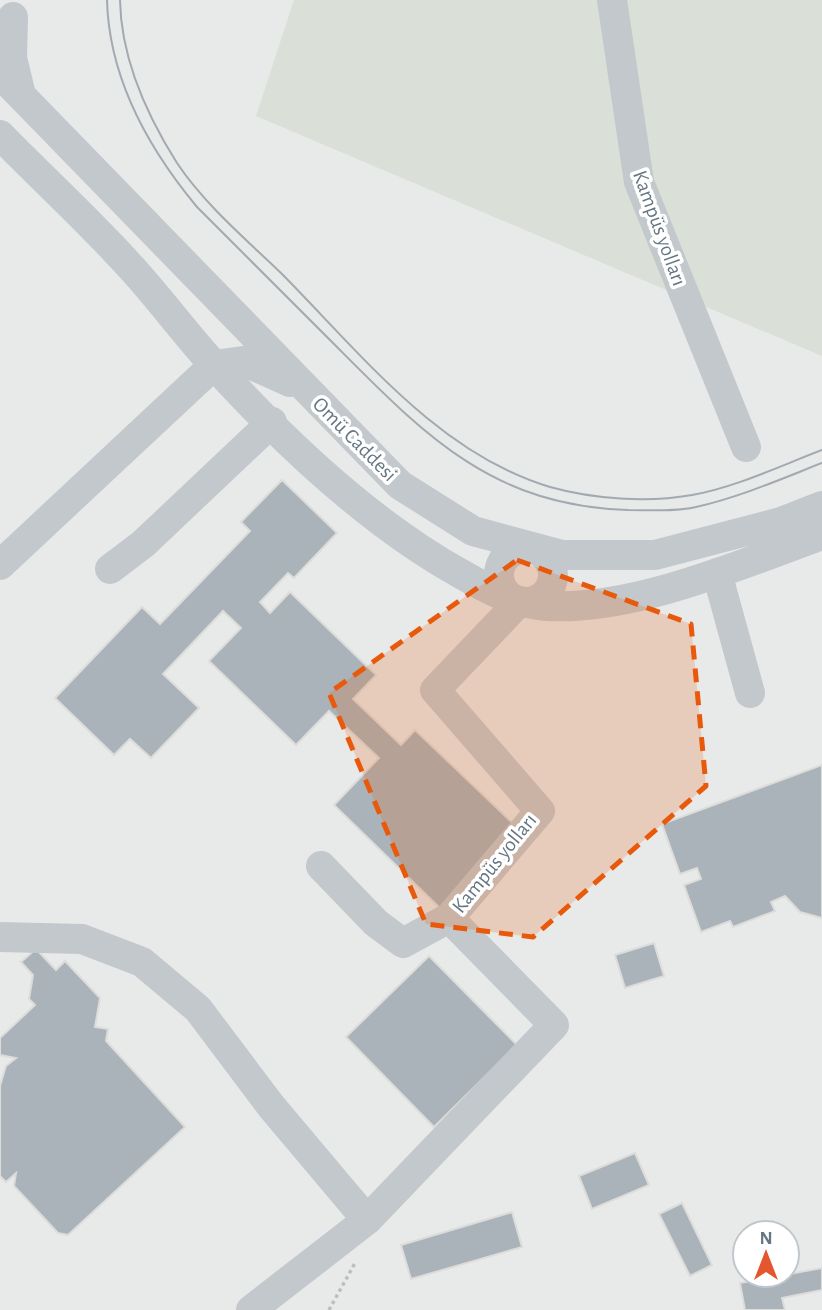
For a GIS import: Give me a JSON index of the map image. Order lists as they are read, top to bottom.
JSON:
{
  "streets": {
    "street": ["Kampüs yolları", "Omü Caddesi"]
  },
  "crossings": [
    ["Kampüs yolları", "Omü Caddesi"]
  ],
  "north": "top"
}
